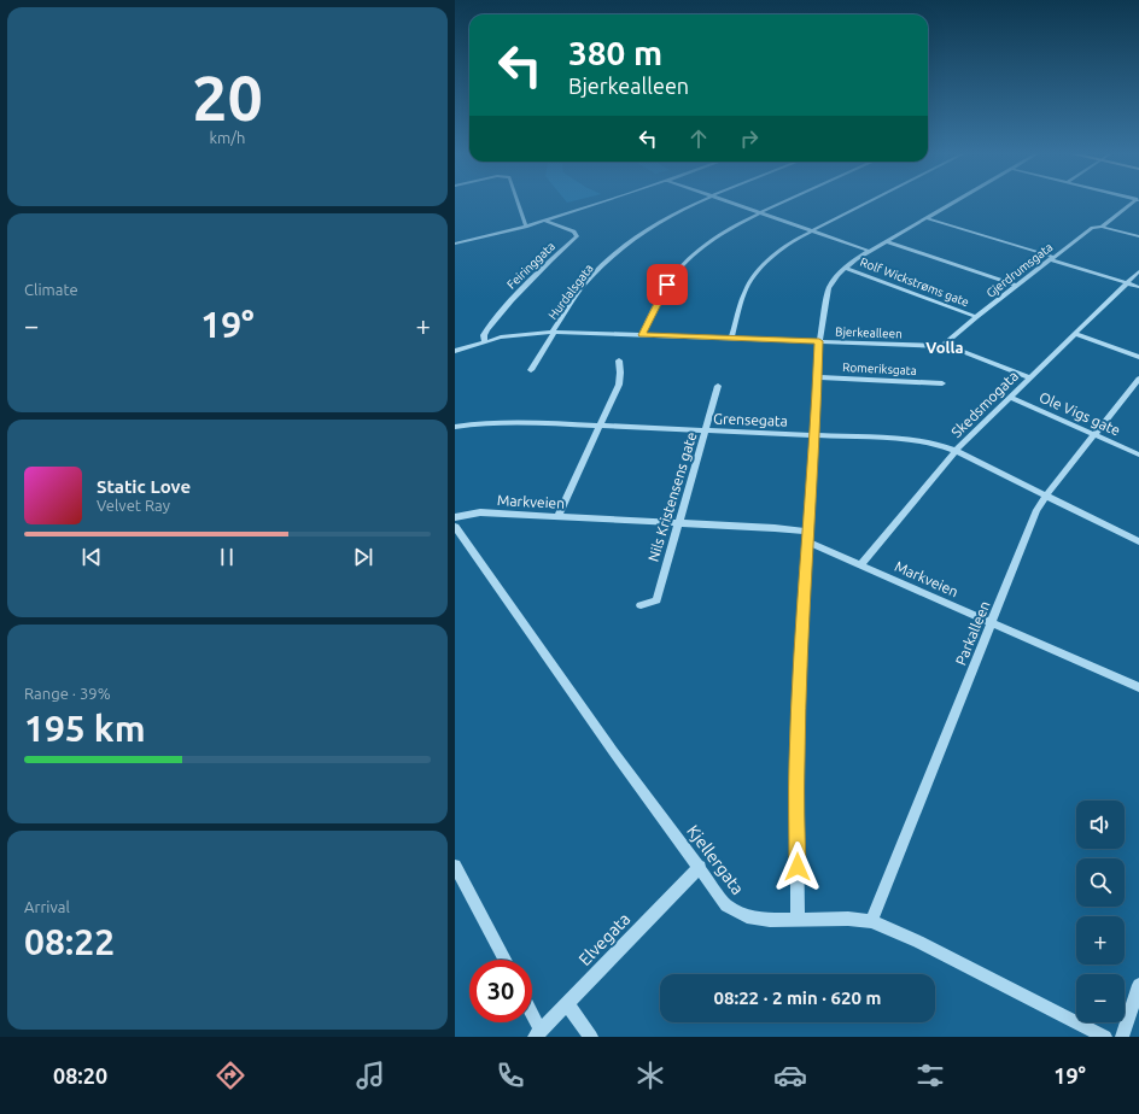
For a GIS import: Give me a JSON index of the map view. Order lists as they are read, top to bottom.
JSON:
{
  "streets": {
    "street": [
      "Feiringgata",
      "Gjerdrumsgata",
      "Rolf Wickstrøms gate",
      "Hurdalsgata",
      "Bjerkealleen",
      "Romeriksgata",
      "Skedsmogata",
      "Ole Vigs gate",
      "Grensegata",
      "Nils Kristensens gate",
      "Markveien",
      "Parkalleen",
      "Kjellergata",
      "Elvegata"
    ]
  },
  "crossings": [
    ["Feiringgata", "Bjerkealleen"],
    ["Gjerdrumsgata", "Rolf Wickstrøms gate"],
    ["Gjerdrumsgata", "Bjerkealleen"],
    ["Hurdalsgata", "Bjerkealleen"],
    ["Bjerkealleen", "Skedsmogata"],
    ["Skedsmogata", "Ole Vigs gate"],
    ["Skedsmogata", "Grensegata"],
    ["Skedsmogata", "Markveien"],
    ["Ole Vigs gate", "Parkalleen"],
    ["Grensegata", "Nils Kristensens gate"],
    ["Grensegata", "Parkalleen"],
    ["Nils Kristensens gate", "Markveien"],
    ["Markveien", "Parkalleen"],
    ["Parkalleen", "Kjellergata"],
    ["Kjellergata", "Elvegata"]
  ],
  "districts": ["Volla"],
  "page": {
    "tile": [
      ["20", "km/h"],
      "Climate",
      ["Range · 39%", "195 km"],
      ["Arrival", "08:22"]
    ],
    "turn": ["380 m", "Bjerkealleen"],
    "heat": ["−", "19°", "+"],
    "song": ["Static Love", "Velvet Ray"],
    "map_buttons": ["+", "−"],
    "limit": "30",
    "trip": "08:22 · 2 min · 620 m",
    "tabs": ["08:20", "19°"]
  }
}
